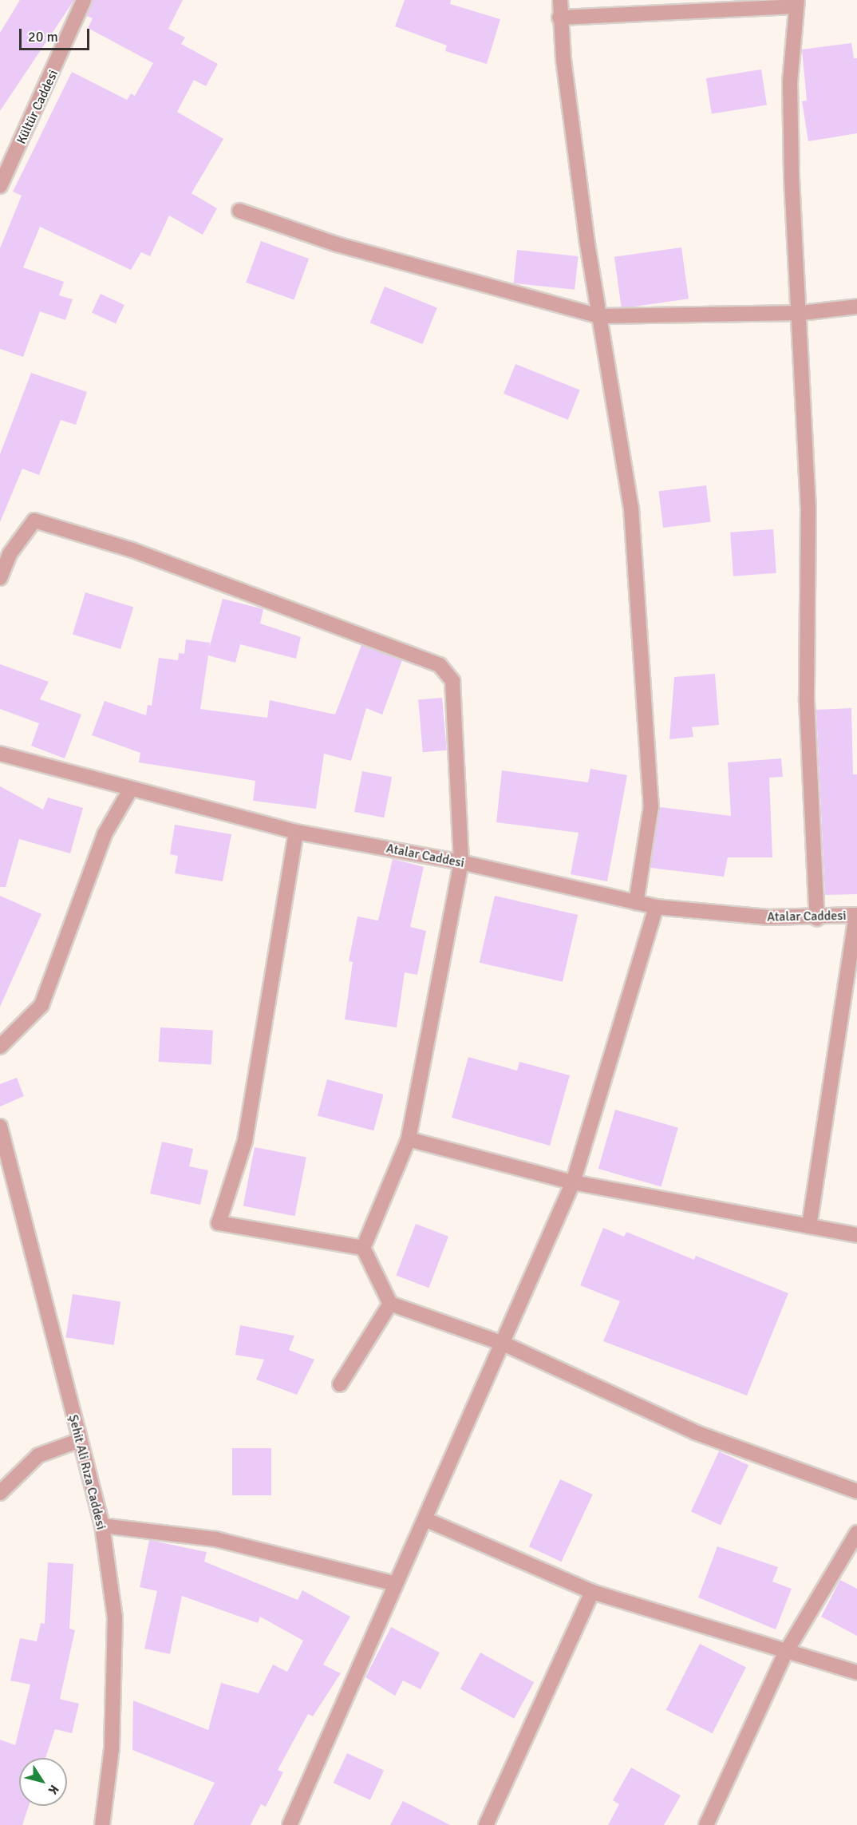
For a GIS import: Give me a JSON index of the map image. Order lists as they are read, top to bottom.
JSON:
{
  "streets": {
    "street": ["Kültür Caddesi", "Atalar Caddesi", "Şehit Ali Rıza Caddesi"]
  },
  "scale_bar": "20 m",
  "north": "bottom right"
}
